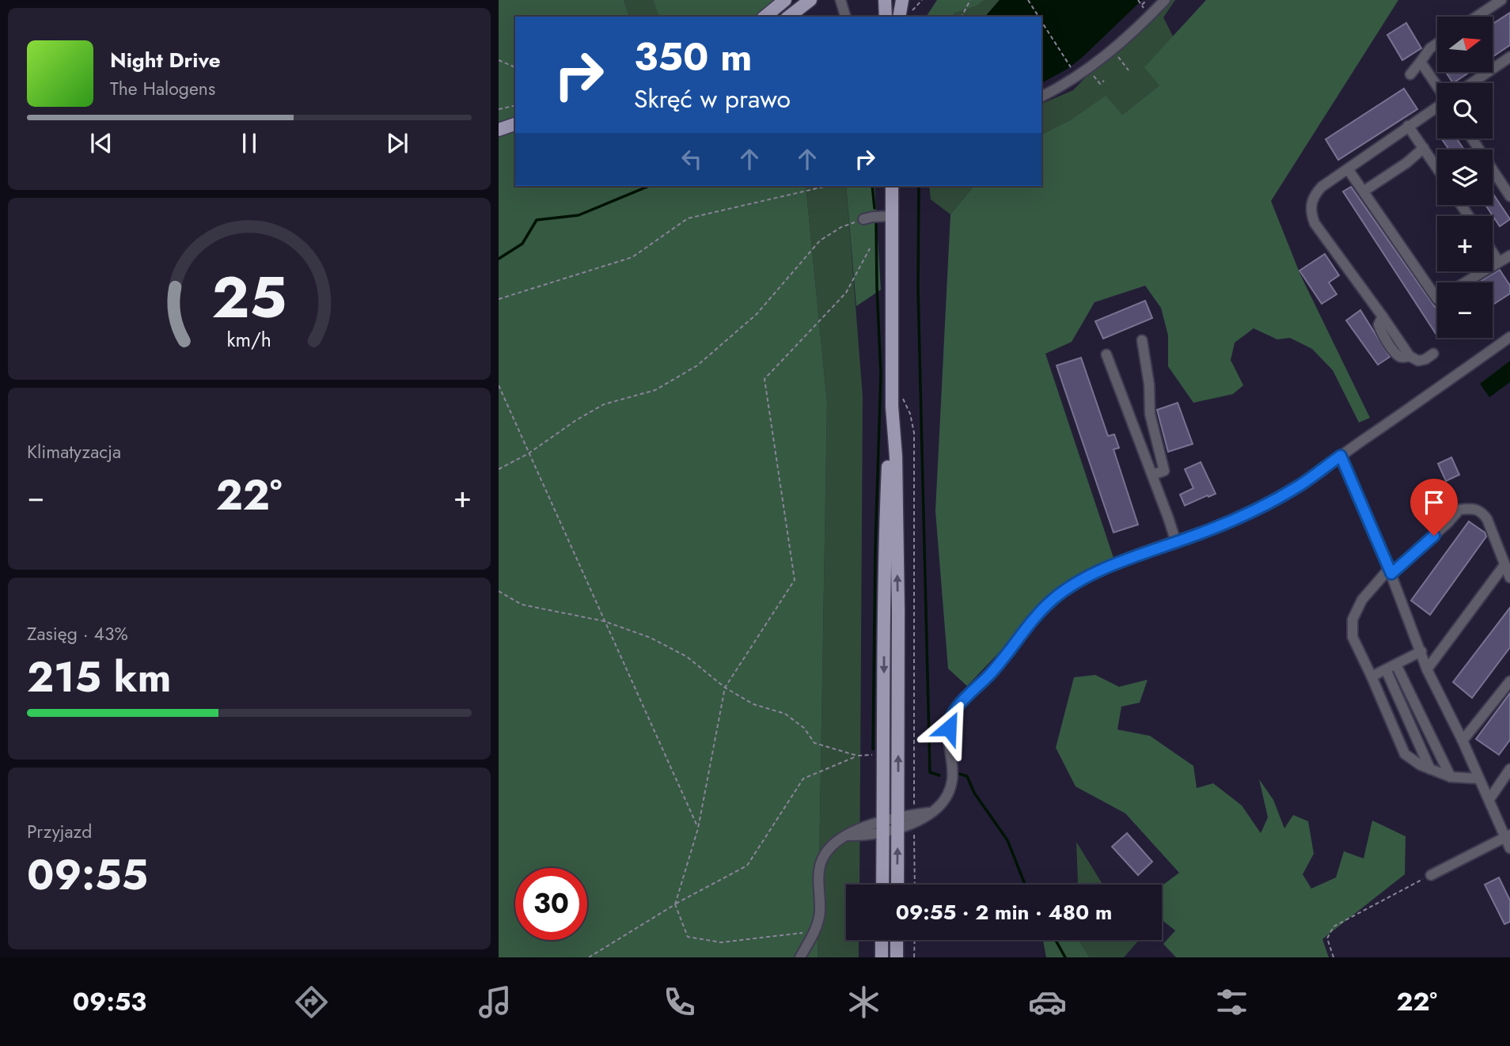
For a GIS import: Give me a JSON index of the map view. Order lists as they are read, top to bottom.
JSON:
{
  "north": "right",
  "page": {
    "map_buttons": ["+", "−"],
    "turn": ["350 m", "Skręć w prawo"],
    "song": ["Night Drive", "The Halogens"],
    "tile": [
      "Klimatyzacja",
      ["Zasięg · 43%", "215 km"],
      ["Przyjazd", "09:55"]
    ],
    "heat": ["−", "22°", "+"],
    "limit": "30",
    "trip": "09:55 · 2 min · 480 m",
    "tabs": ["09:53", "22°"],
    "gauge": ["25", "km/h"]
  }
}
